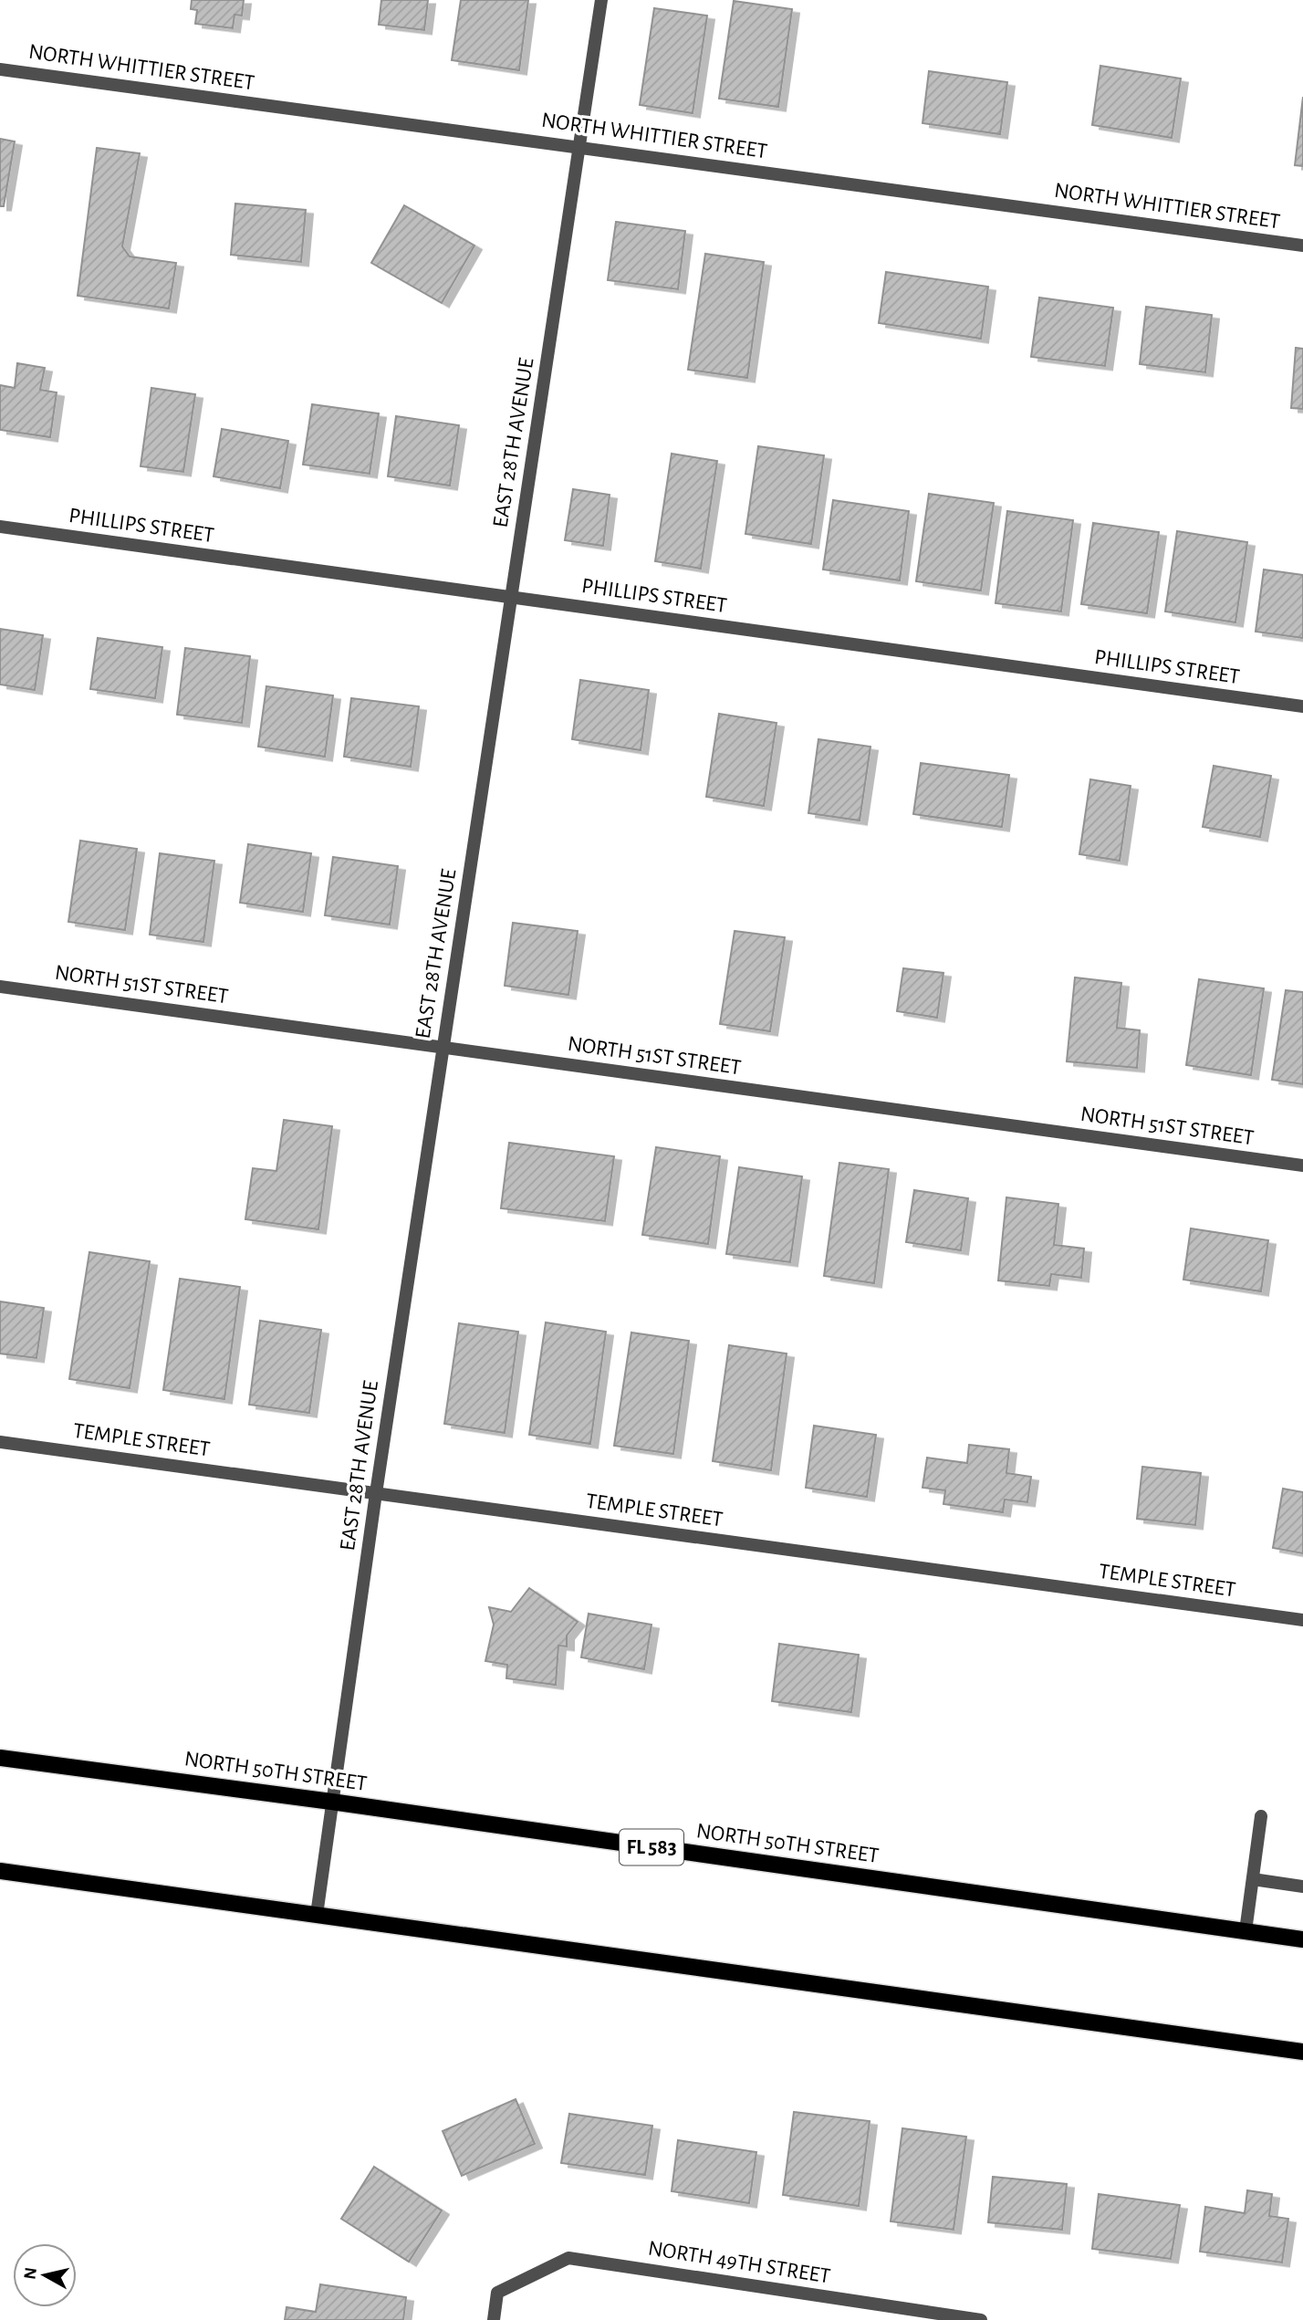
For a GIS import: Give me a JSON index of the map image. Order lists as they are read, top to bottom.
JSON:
{
  "streets": {
    "main road": ["NORTH 50TH STREET", "FL 583"],
    "street": [
      "NORTH WHITTIER STREET",
      "EAST 28TH AVENUE",
      "PHILLIPS STREET",
      "NORTH 51ST STREET",
      "TEMPLE STREET",
      "NORTH 49TH STREET"
    ]
  },
  "crossings": [
    ["NORTH WHITTIER STREET", "EAST 28TH AVENUE"],
    ["EAST 28TH AVENUE", "PHILLIPS STREET"],
    ["EAST 28TH AVENUE", "NORTH 51ST STREET"],
    ["EAST 28TH AVENUE", "TEMPLE STREET"],
    ["EAST 28TH AVENUE", "NORTH 50TH STREET"]
  ],
  "north": "left"
}
